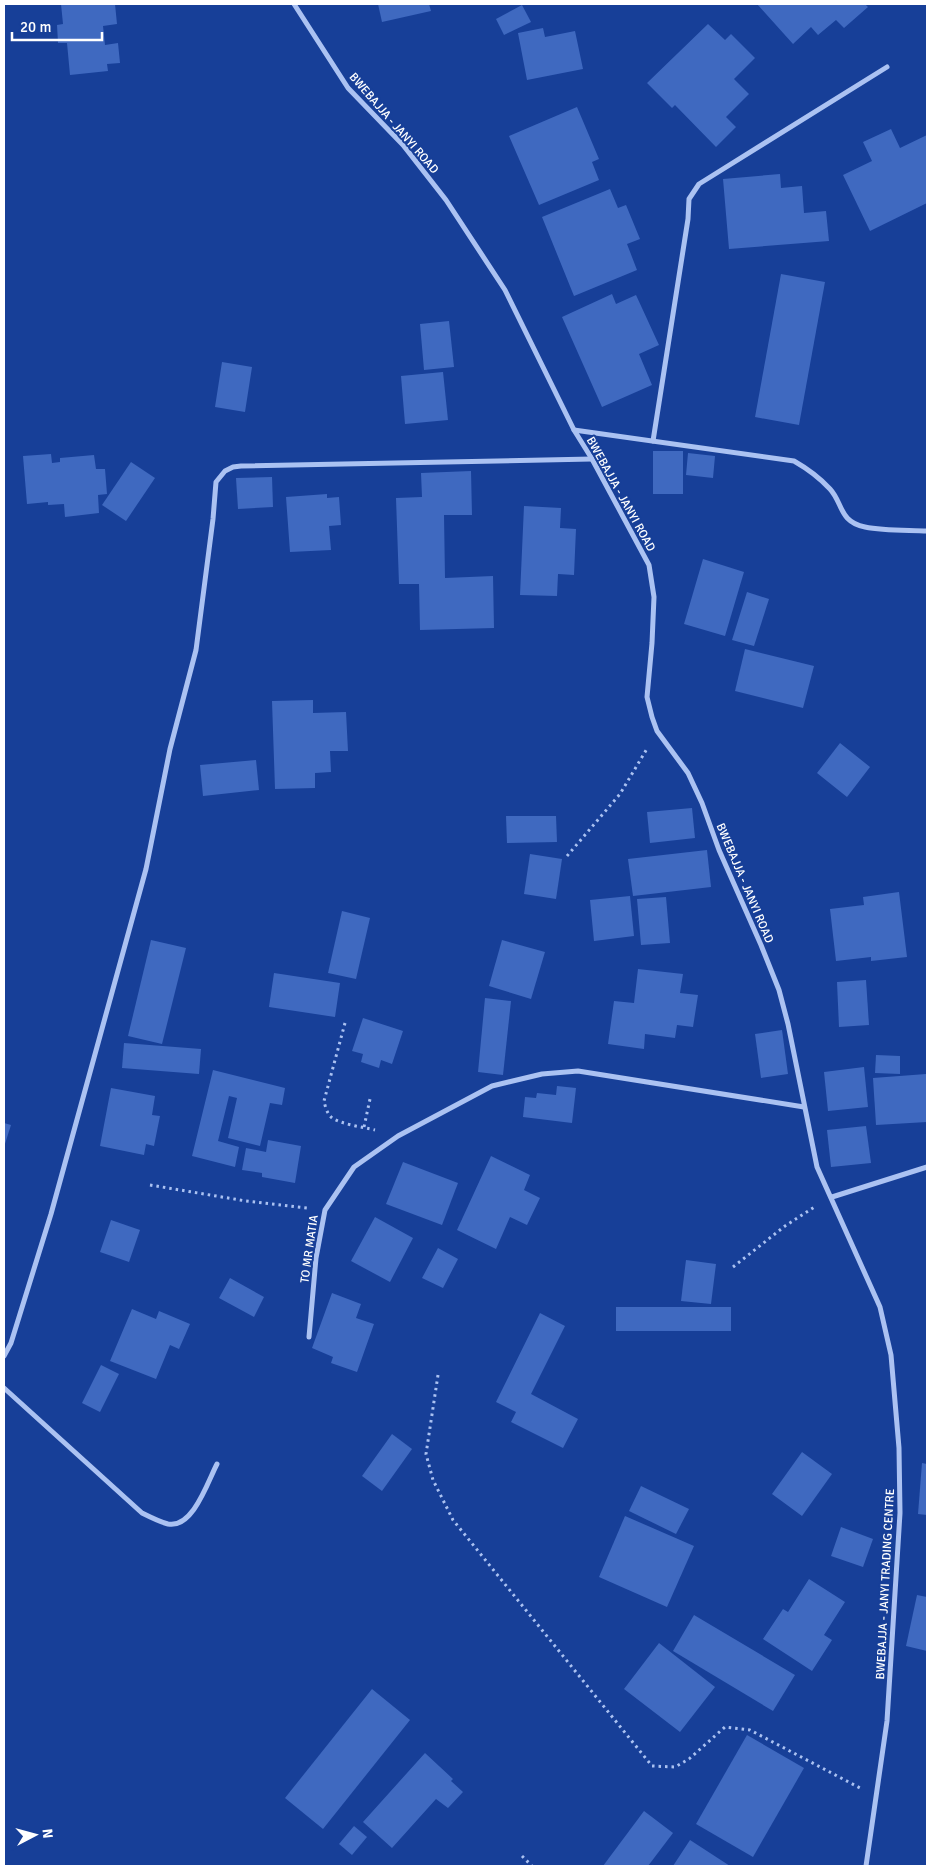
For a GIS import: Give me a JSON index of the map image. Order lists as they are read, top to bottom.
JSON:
{
  "streets": {
    "street": ["BWEBAJJA - JANYI ROAD", "TO MR MATIA", "BWEBAJJA - JANYI TRADING CENTRE"]
  },
  "crossings": [
    ["BWEBAJJA - JANYI ROAD", "TO MR MATIA"],
    ["BWEBAJJA - JANYI ROAD", "BWEBAJJA - JANYI TRADING CENTRE"],
    ["TO MR MATIA", "BWEBAJJA - JANYI TRADING CENTRE"]
  ],
  "scale_bar": "20 m",
  "north": "right"
}
